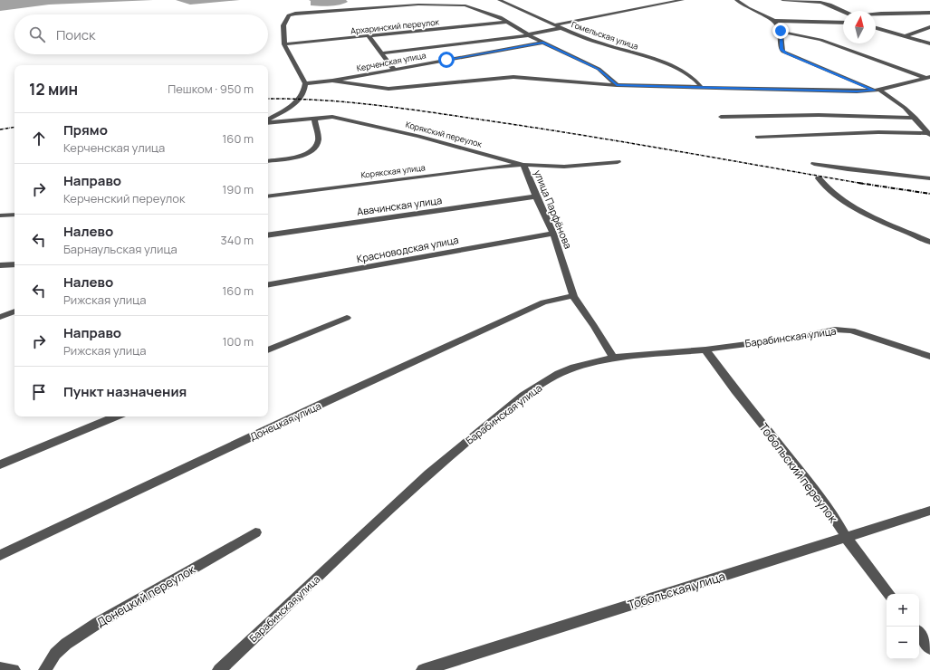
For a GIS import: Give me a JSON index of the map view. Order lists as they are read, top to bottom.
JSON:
{
  "streets": {
    "street": [
      "Архаринский переулок",
      "Гомельская улица",
      "Керченская улица",
      "Корякский переулок",
      "Корякская улица",
      "Авачинская улица",
      "улица Парфёнова",
      "Красноводская улица",
      "Барабинская улица",
      "Донецкая улица",
      "Тобольский переулок",
      "Тобольская улица",
      "Донецкий переулок"
    ]
  },
  "crossings": [
    ["Корякский переулок", "Корякская улица"],
    ["Корякский переулок", "улица Парфёнова"],
    ["Корякская улица", "улица Парфёнова"],
    ["Авачинская улица", "улица Парфёнова"],
    ["улица Парфёнова", "Красноводская улица"],
    ["улица Парфёнова", "Барабинская улица"],
    ["улица Парфёнова", "Донецкая улица"],
    ["Барабинская улица", "Тобольский переулок"],
    ["Тобольский переулок", "Тобольская улица"]
  ],
  "north": "top",
  "page": {
    "search": "Поиск",
    "heading": ["12 мин", "Пешком · 950 m"],
    "list": [
      ["Прямо", "Керченская улица", "160 m"],
      ["Направо", "Керченский переулок", "190 m"],
      ["Налево", "Барнаульская улица", "340 m"],
      ["Налево", "Рижская улица", "160 m"],
      ["Направо", "Рижская улица", "100 m"],
      "Пункт назначения"
    ],
    "map_buttons": ["+", "−"]
  }
}
